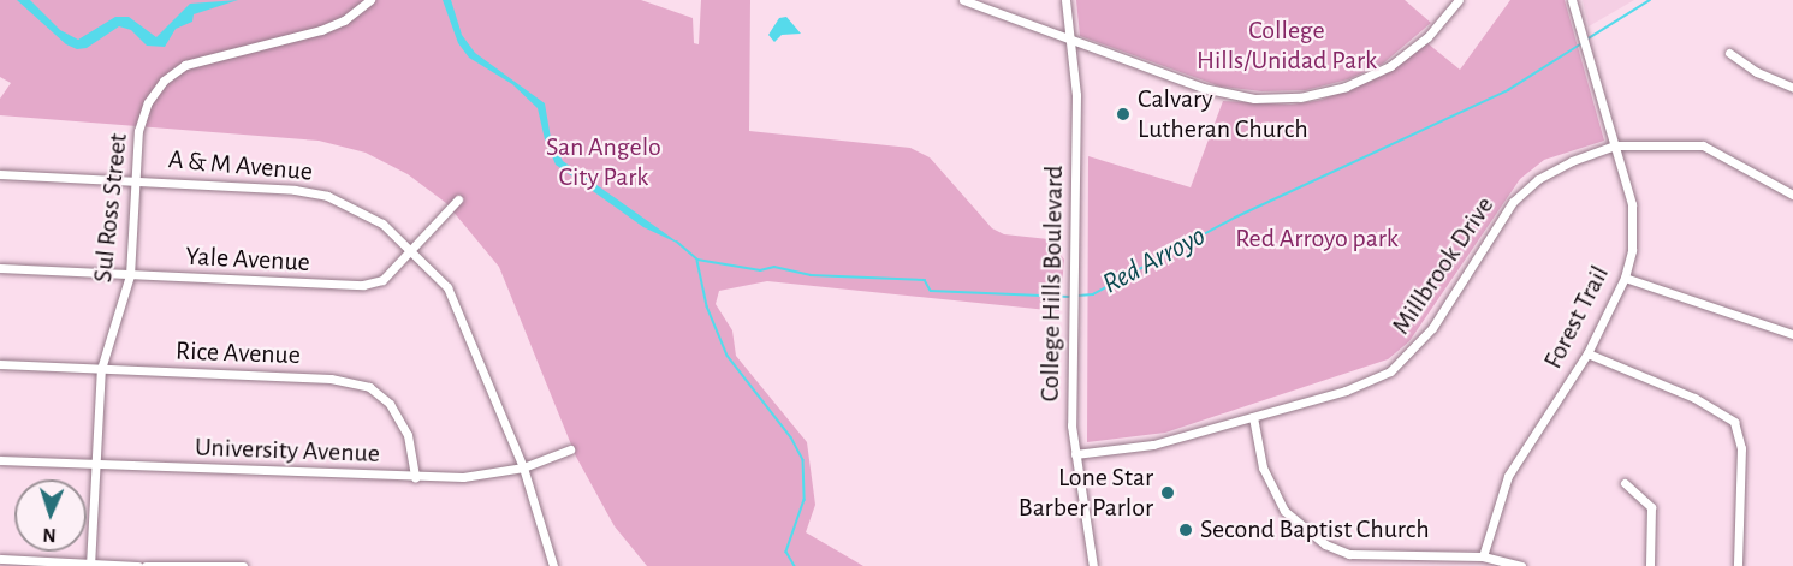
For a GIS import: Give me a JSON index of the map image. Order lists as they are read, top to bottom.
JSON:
{
  "streets": {
    "street": [
      "A & M Avenue",
      "Sul Ross Street",
      "Yale Avenue",
      "Millbrook Drive",
      "College Hills Boulevard",
      "Forest Trail",
      "Rice Avenue",
      "University Avenue"
    ]
  },
  "crossings": [
    ["A & M Avenue", "Sul Ross Street"],
    ["A & M Avenue", "Yale Avenue"],
    ["A & M Avenue", "University Avenue"],
    ["Sul Ross Street", "Yale Avenue"],
    ["Sul Ross Street", "Rice Avenue"],
    ["Sul Ross Street", "University Avenue"],
    ["Millbrook Drive", "College Hills Boulevard"],
    ["Millbrook Drive", "Forest Trail"],
    ["Rice Avenue", "University Avenue"]
  ],
  "water": ["Red Arroyo"],
  "parks": ["College Hills/Unidad Park", "San Angelo City Park", "Red Arroyo park"],
  "places": ["Calvary Lutheran Church", "Lone Star Barber Parlor", "Second Baptist Church"],
  "north": "bottom"
}
